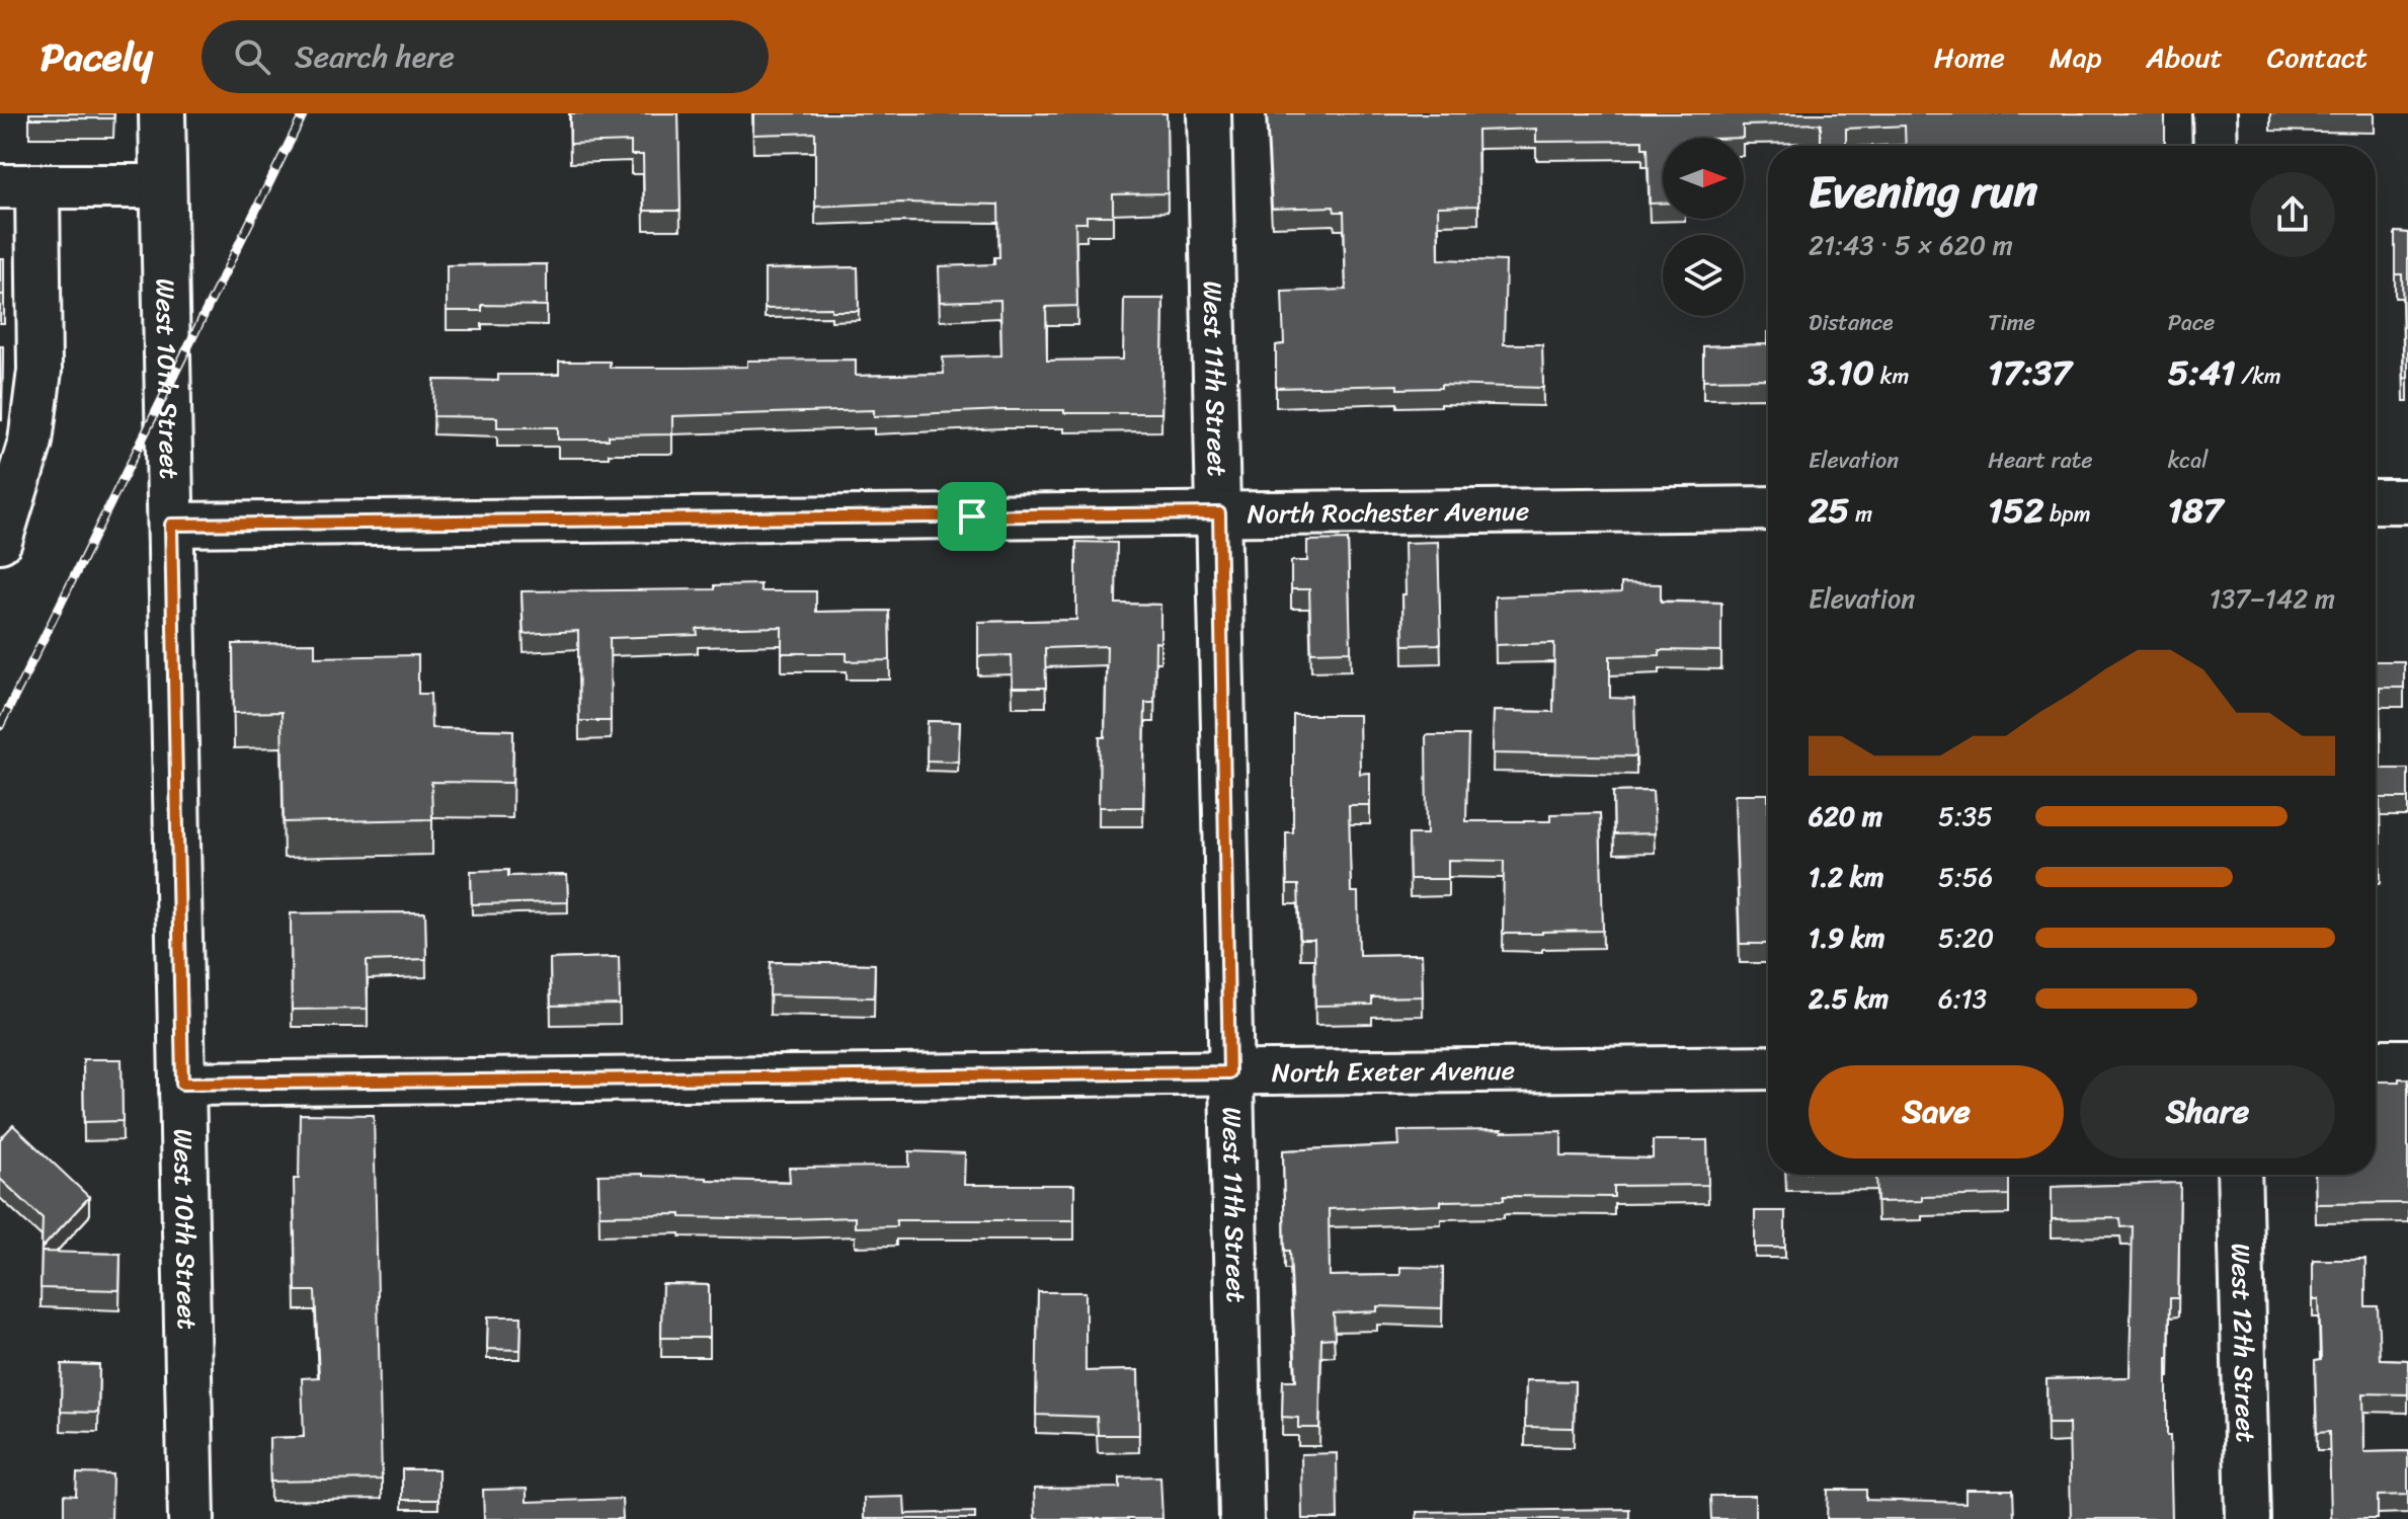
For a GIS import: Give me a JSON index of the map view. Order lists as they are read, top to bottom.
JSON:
{
  "streets": {
    "main road": ["West 10th Street"],
    "street": [
      "West 11th Street",
      "North Rochester Avenue",
      "North Exeter Avenue",
      "West 12th Street"
    ]
  },
  "crossings": [
    ["West 10th Street", "North Rochester Avenue"],
    ["West 10th Street", "North Exeter Avenue"],
    ["West 11th Street", "North Rochester Avenue"],
    ["West 11th Street", "North Exeter Avenue"]
  ],
  "north": "right",
  "page": {
    "header": "Pacely",
    "search": "Search here",
    "nav": [
      "Home",
      "Map",
      "About",
      "Contact"
    ],
    "heading": ["Evening run", "21:43 · 5 × 620 m"],
    "stats": [
      ["Distance", "3.10 km"],
      ["Time", "17:37"],
      ["Pace", "5:41 /km"],
      ["Elevation", "25 m"],
      ["Heart rate", "152 bpm"],
      ["kcal", "187"]
    ],
    "chart": ["Elevation", "137–142 m"],
    "list": [
      {
        "name": "620 m",
        "note": "5:35"
      },
      {
        "name": "1.2 km",
        "note": "5:56"
      },
      {
        "name": "1.9 km",
        "note": "5:20"
      },
      {
        "name": "2.5 km",
        "note": "6:13"
      }
    ],
    "buttons": ["Save", "Share"]
  }
}
